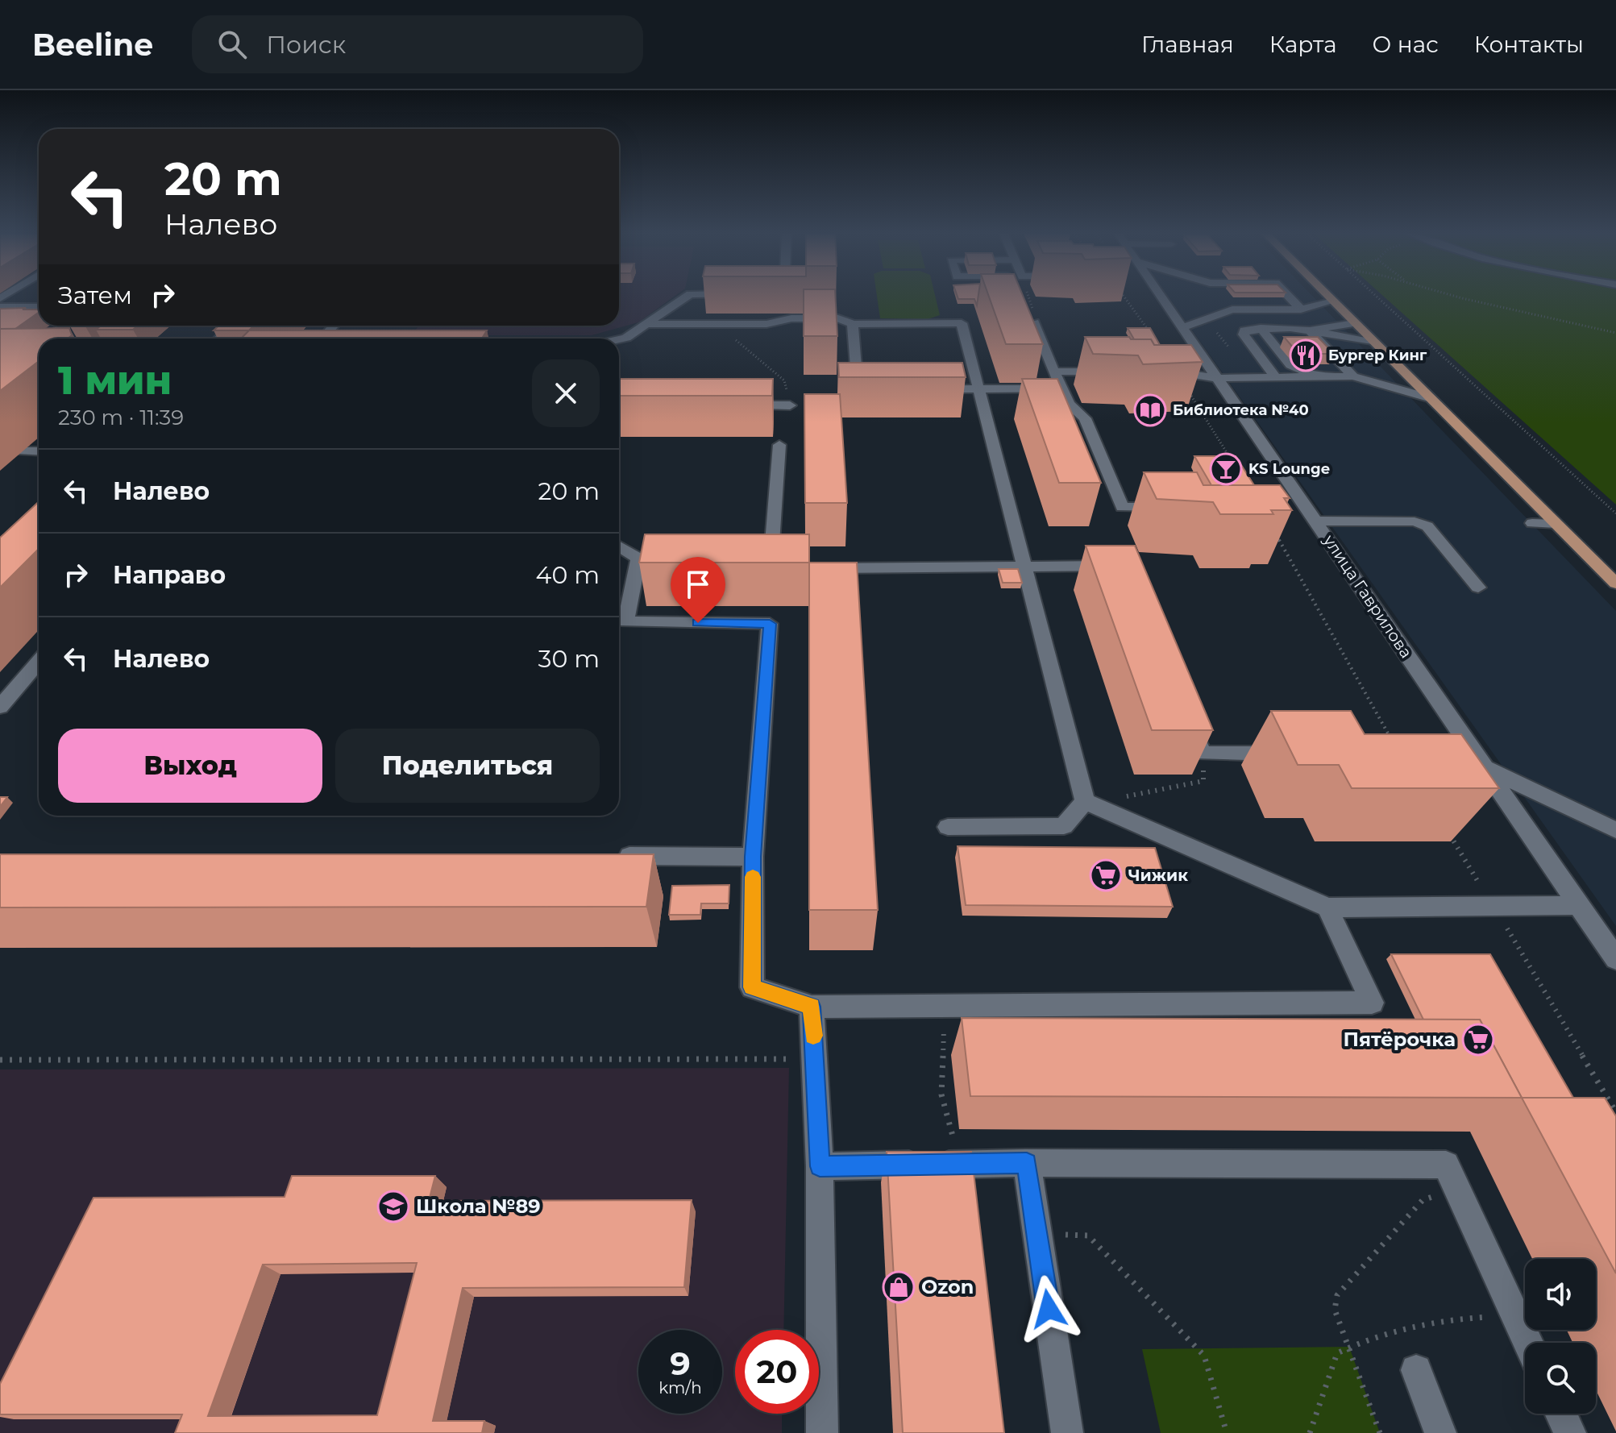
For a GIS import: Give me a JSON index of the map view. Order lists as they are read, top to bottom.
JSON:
{
  "streets": {
    "street": ["улица Гаврилова"]
  },
  "places": {
    "restaurant": ["Бургер Кинг"],
    "library": ["Библиотека №40"],
    "bar": ["KS Lounge"],
    "supermarket": ["Чижик", "Пятёрочка"],
    "school or university": ["Школа №89"],
    "shop": ["Ozon"]
  },
  "page": {
    "header": "Beeline",
    "search": "Поиск",
    "nav": [
      "Главная",
      "Карта",
      "О нас",
      "Контакты"
    ],
    "turn": ["20 m", "Налево"],
    "then": "Затем",
    "heading": ["1 мин", "230 m · 11:39"],
    "list": [
      {
        "name": "Налево",
        "value": "20 m"
      },
      {
        "name": "Направо",
        "value": "40 m"
      },
      {
        "name": "Налево",
        "value": "30 m"
      }
    ],
    "buttons": ["Выход", "Поделиться"],
    "speed": "9 km/h",
    "limit": "20"
  }
}
